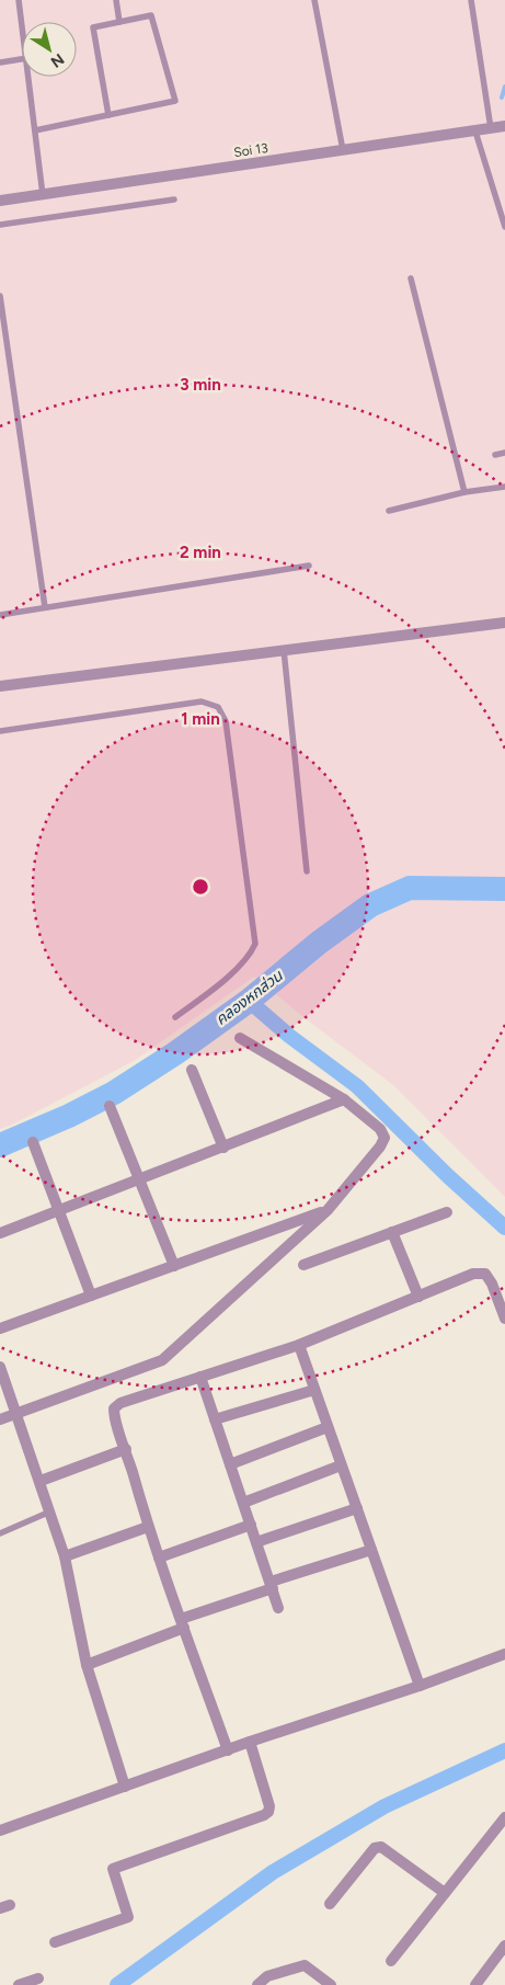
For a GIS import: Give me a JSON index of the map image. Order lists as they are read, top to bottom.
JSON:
{
  "streets": {
    "street": ["Soi 13"]
  },
  "water": ["คลองหกส่วน"],
  "north": "bottom right",
  "rings": ["3 min", "2 min", "1 min"]
}
